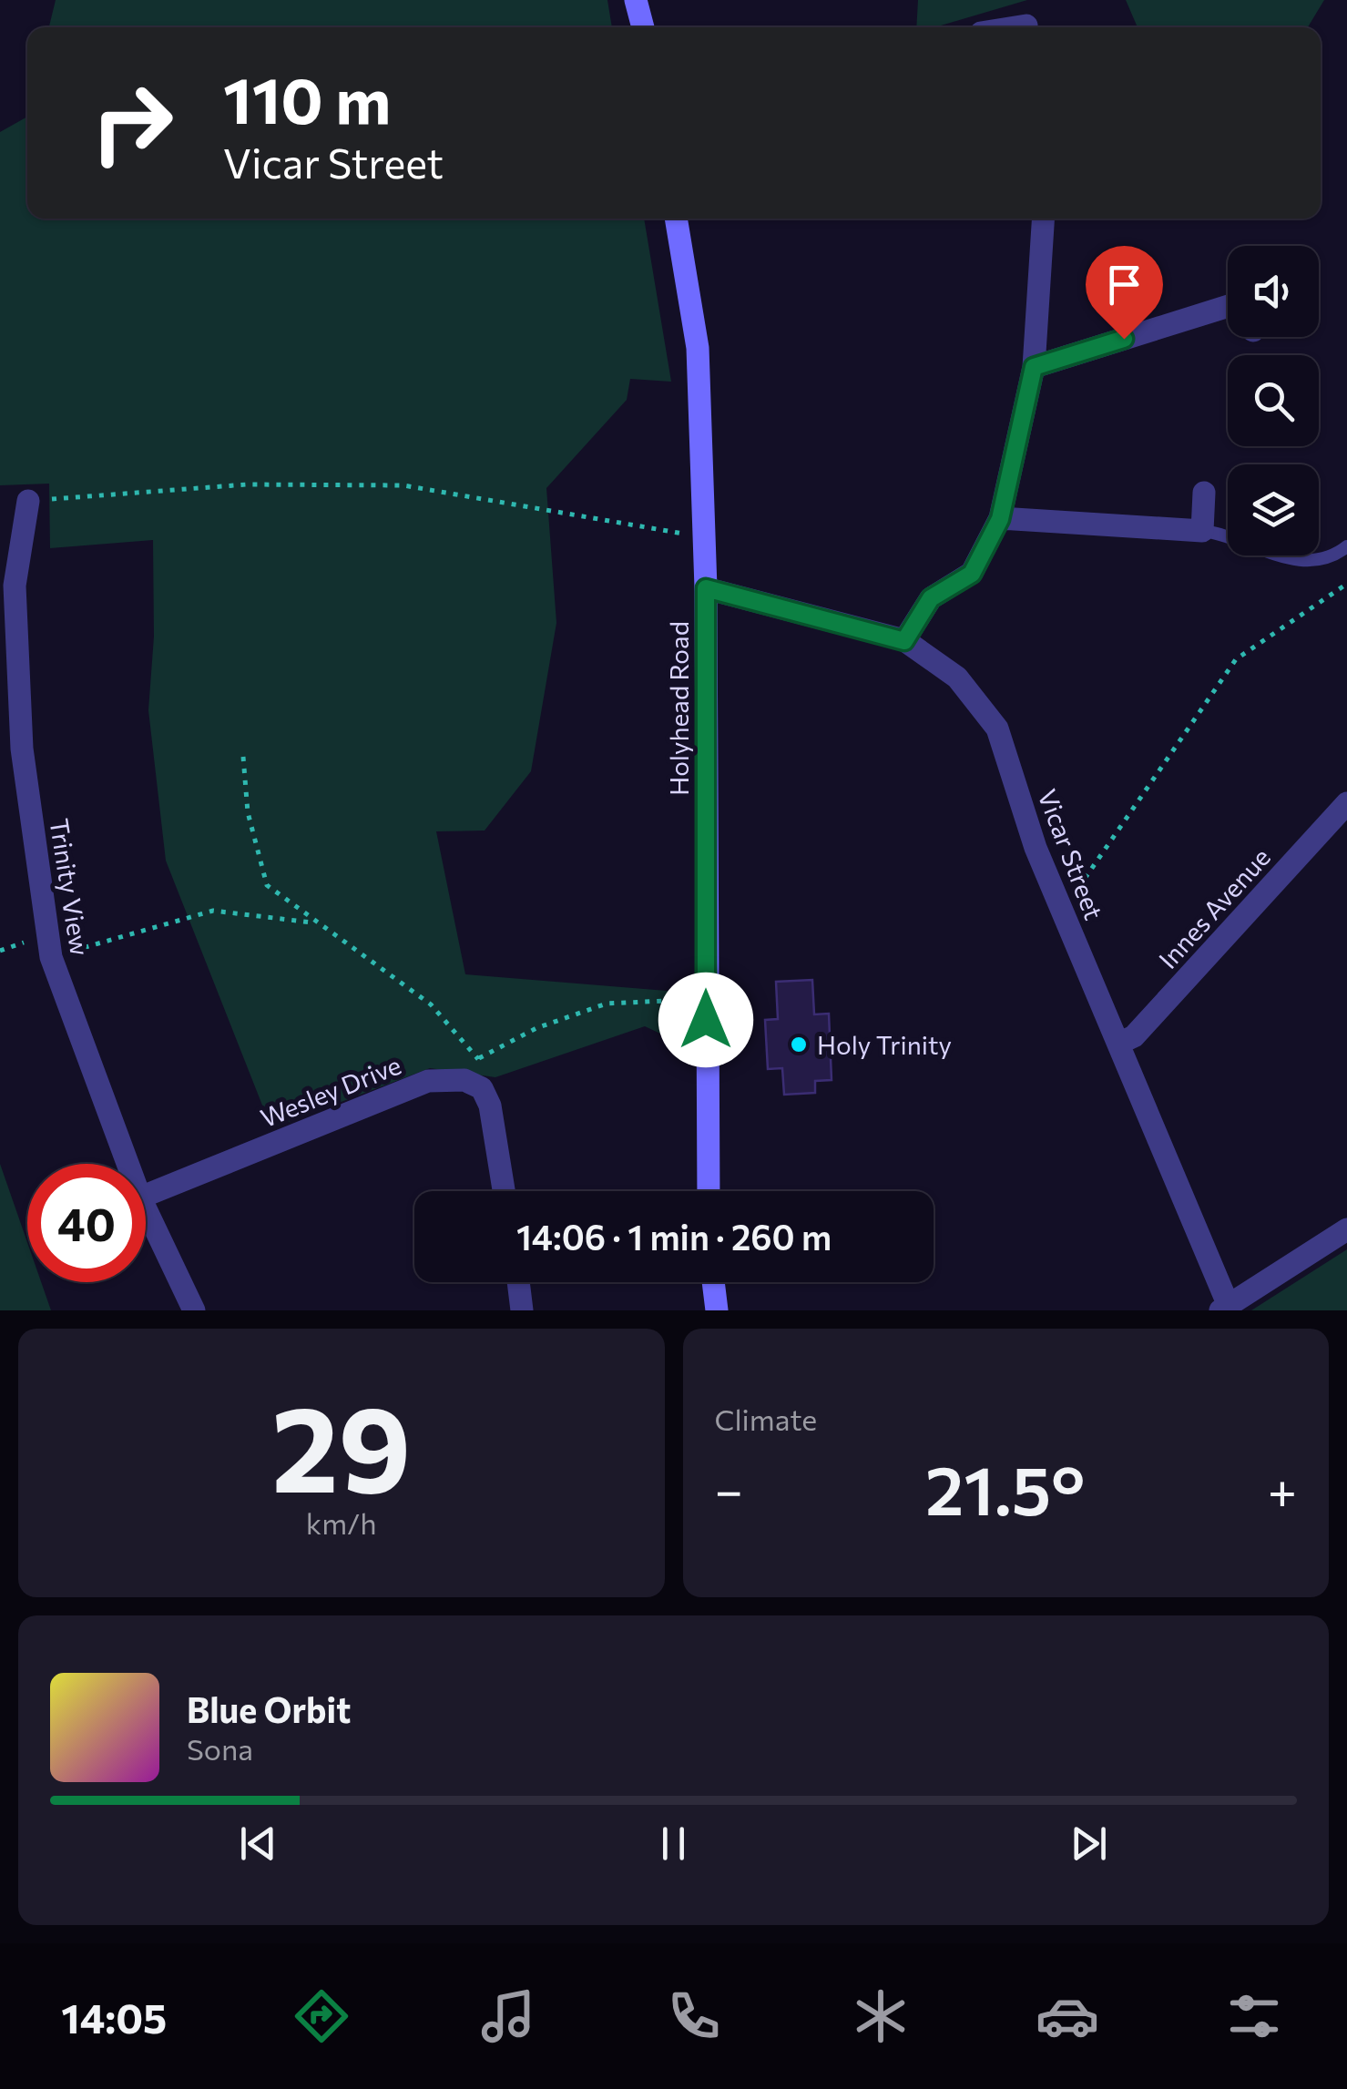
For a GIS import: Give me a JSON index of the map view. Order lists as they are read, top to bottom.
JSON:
{
  "streets": {
    "street": [
      "Holyhead Road",
      "Vicar Street",
      "Trinity View",
      "Innes Avenue",
      "Wesley Drive"
    ]
  },
  "crossings": [
    ["Holyhead Road", "Vicar Street"],
    ["Vicar Street", "Innes Avenue"]
  ],
  "places": ["Holy Trinity"],
  "page": {
    "turn": ["110 m", "Vicar Street"],
    "limit": "40",
    "trip": "14:06 · 1 min · 260 m",
    "tile": [
      ["29", "km/h"],
      "Climate"
    ],
    "heat": ["−", "21.5°", "+"],
    "song": ["Blue Orbit", "Sona"],
    "tabs": "14:05"
  }
}
